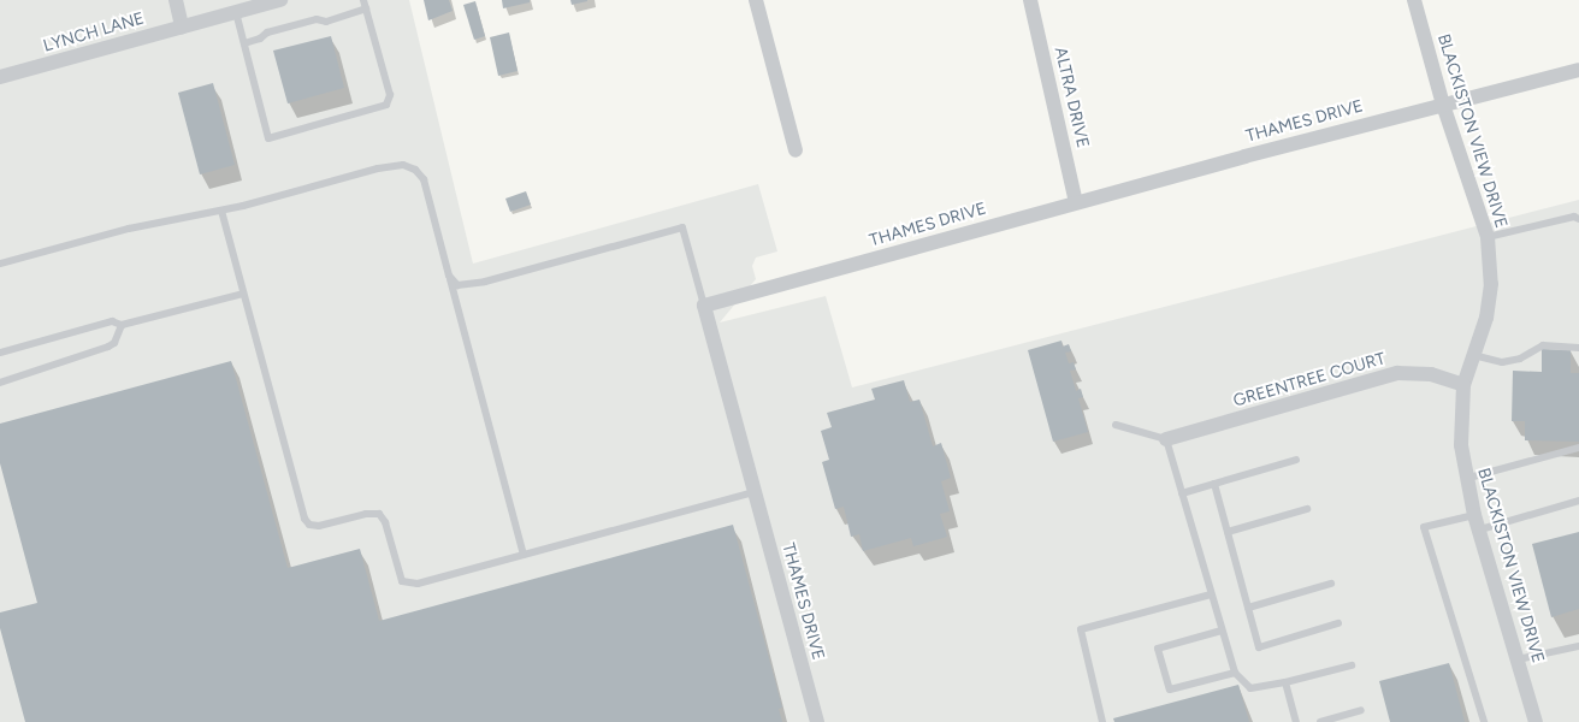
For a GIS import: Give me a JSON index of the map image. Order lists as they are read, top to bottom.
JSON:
{
  "streets": {
    "street": [
      "LYNCH LANE",
      "ALTRA DRIVE",
      "THAMES DRIVE",
      "BLACKISTON VIEW DRIVE",
      "GREENTREE COURT"
    ]
  },
  "crossings": [
    ["ALTRA DRIVE", "THAMES DRIVE"],
    ["THAMES DRIVE", "BLACKISTON VIEW DRIVE"],
    ["BLACKISTON VIEW DRIVE", "GREENTREE COURT"]
  ]
}
